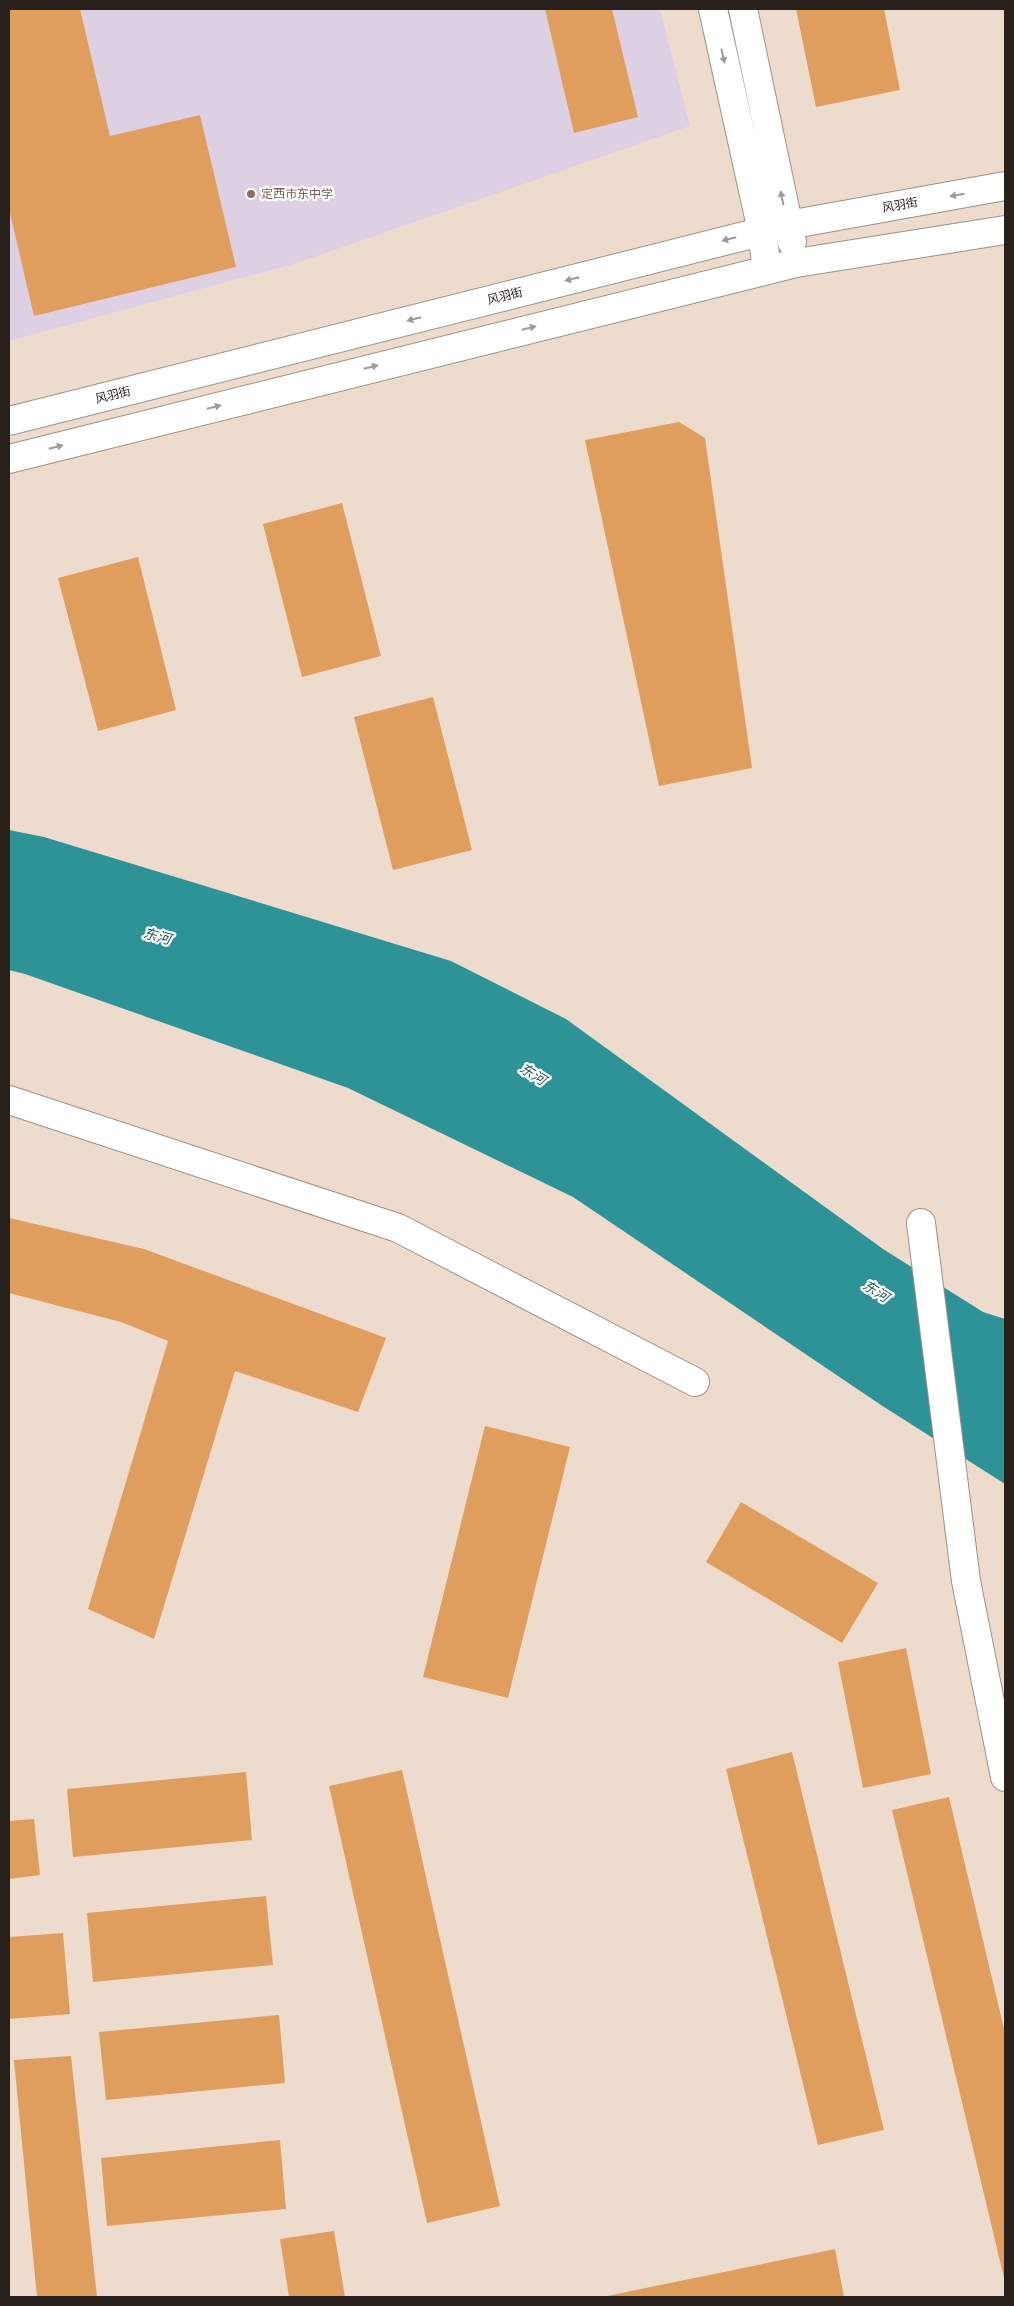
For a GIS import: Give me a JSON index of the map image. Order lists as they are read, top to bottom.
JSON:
{
  "streets": {
    "street": ["风羽街"]
  },
  "water": ["东河"],
  "places": ["定西市东中学"]
}
